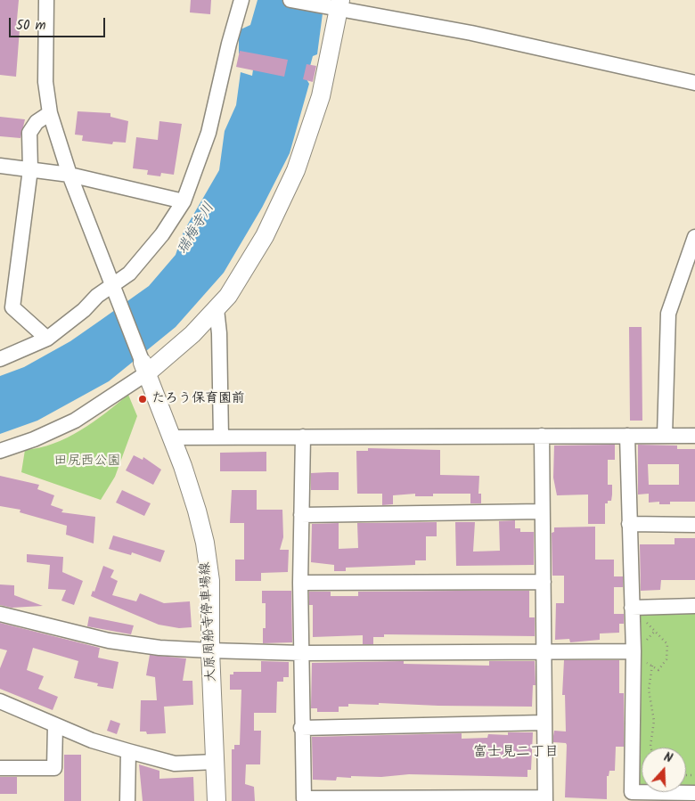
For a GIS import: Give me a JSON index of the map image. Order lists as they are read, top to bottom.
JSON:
{
  "streets": {
    "main road": ["大原周船寺停車場線"]
  },
  "districts": ["富士見二丁目"],
  "water": ["瑞梅寺川"],
  "parks": ["田尻西公園"],
  "places": ["たろう保育園前"],
  "scale_bar": "50 m",
  "north": "top"
}
